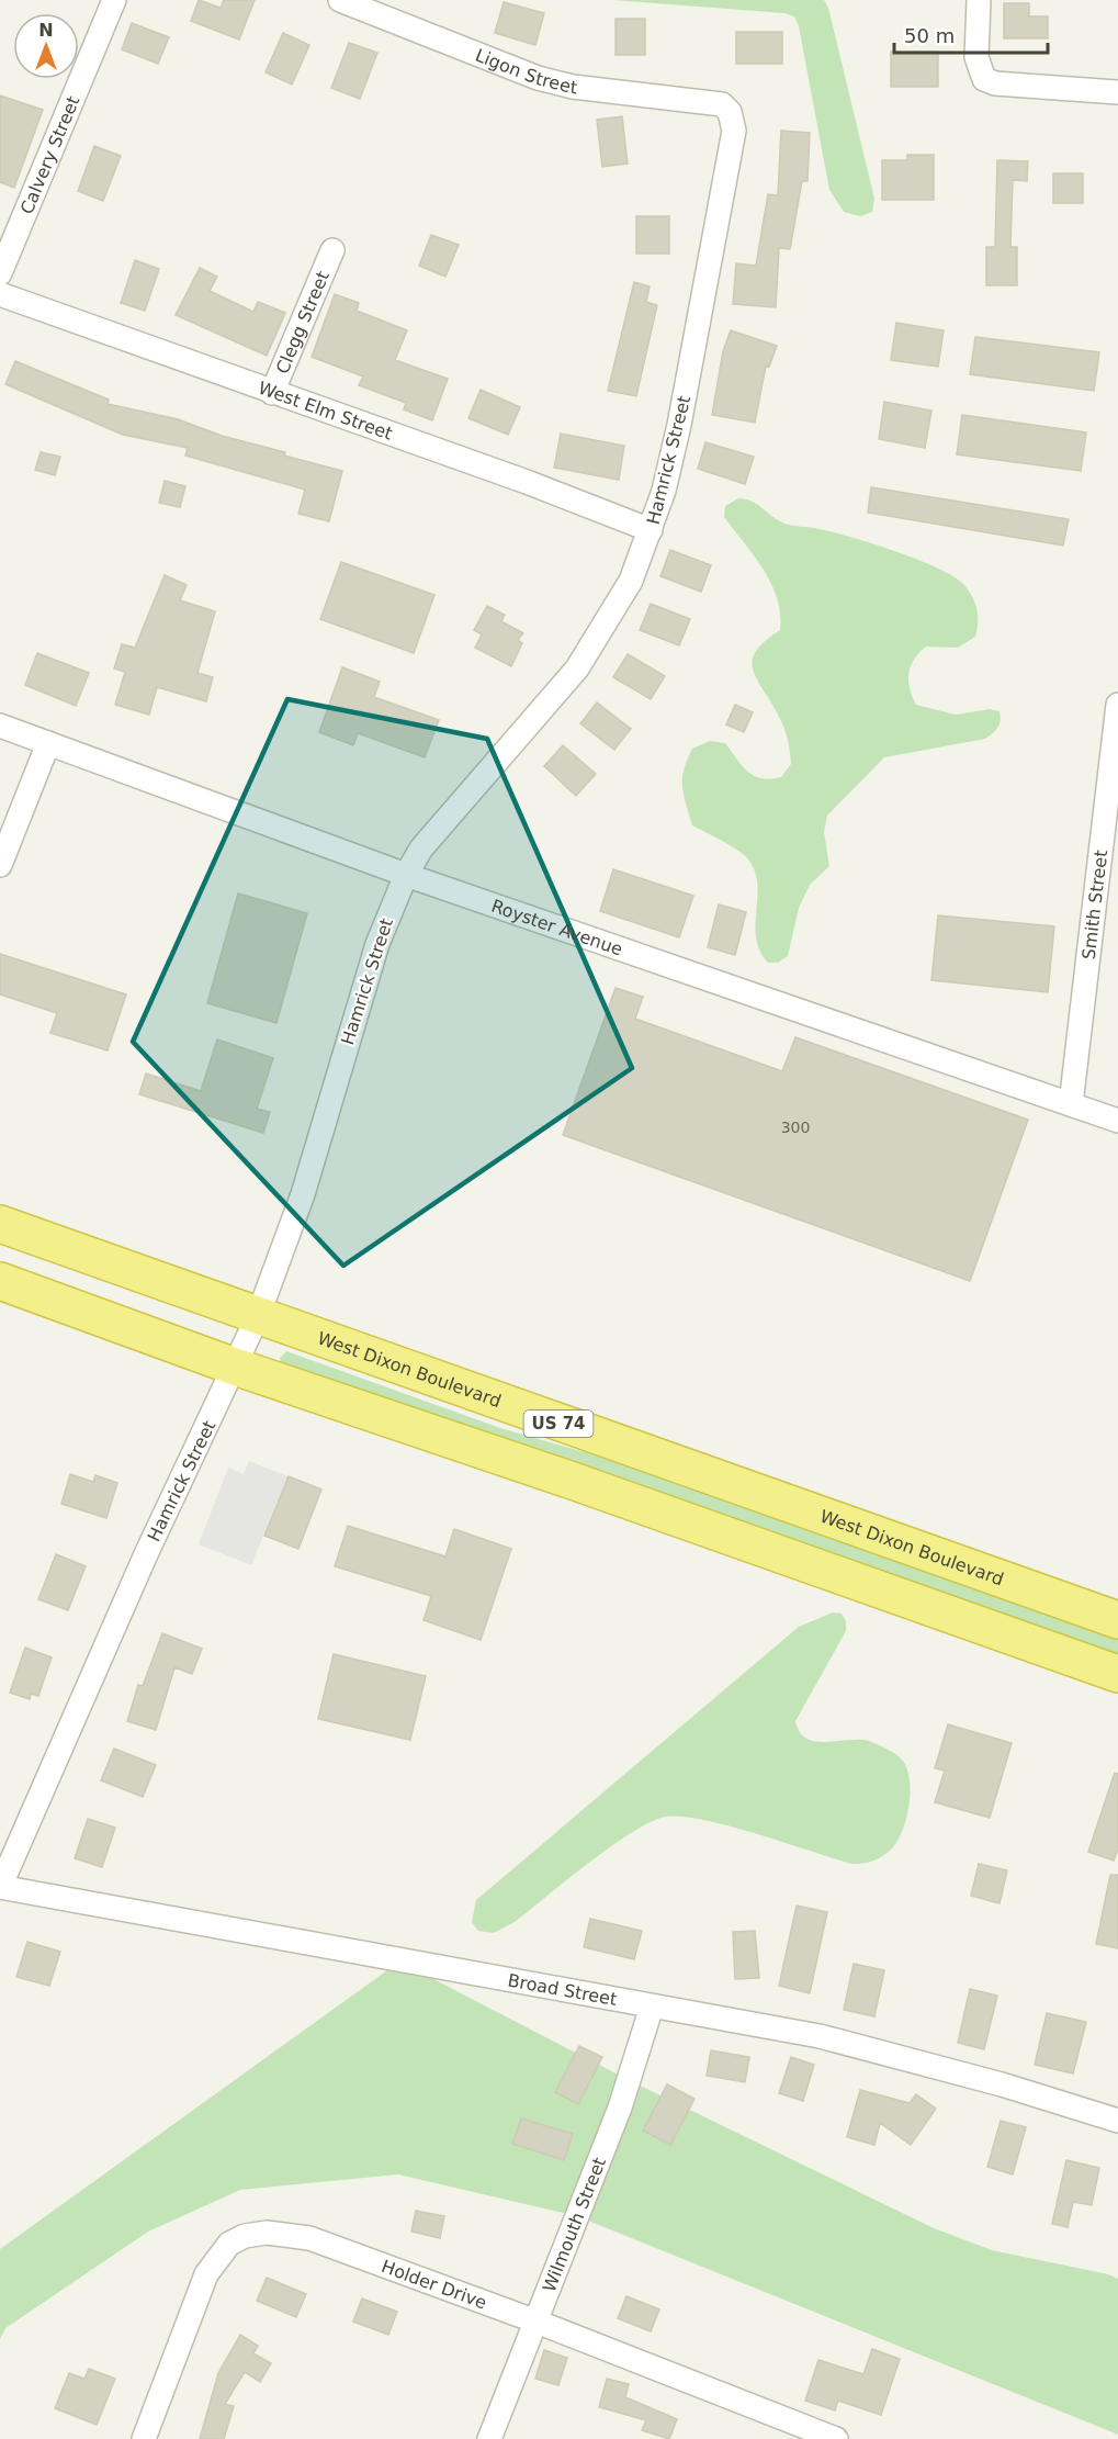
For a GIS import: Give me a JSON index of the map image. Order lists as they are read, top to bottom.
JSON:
{
  "streets": {
    "highway": ["West Dixon Boulevard", "US 74"],
    "street": [
      "Ligon Street",
      "Calvery Street",
      "Clegg Street",
      "West Elm Street",
      "Hamrick Street",
      "Smith Street",
      "Royster Avenue",
      "Broad Street",
      "Wilmouth Street",
      "Holder Drive"
    ]
  },
  "crossings": [
    ["Ligon Street", "Hamrick Street"],
    ["Clegg Street", "West Elm Street"],
    ["West Elm Street", "Hamrick Street"],
    ["Hamrick Street", "Royster Avenue"],
    ["Hamrick Street", "West Dixon Boulevard"],
    ["Hamrick Street", "US 74"],
    ["Hamrick Street", "Broad Street"],
    ["Smith Street", "Royster Avenue"],
    ["Broad Street", "Wilmouth Street"],
    ["Wilmouth Street", "Holder Drive"]
  ],
  "house_numbers": ["300"],
  "scale_bar": "50 m",
  "north": "top"
}
